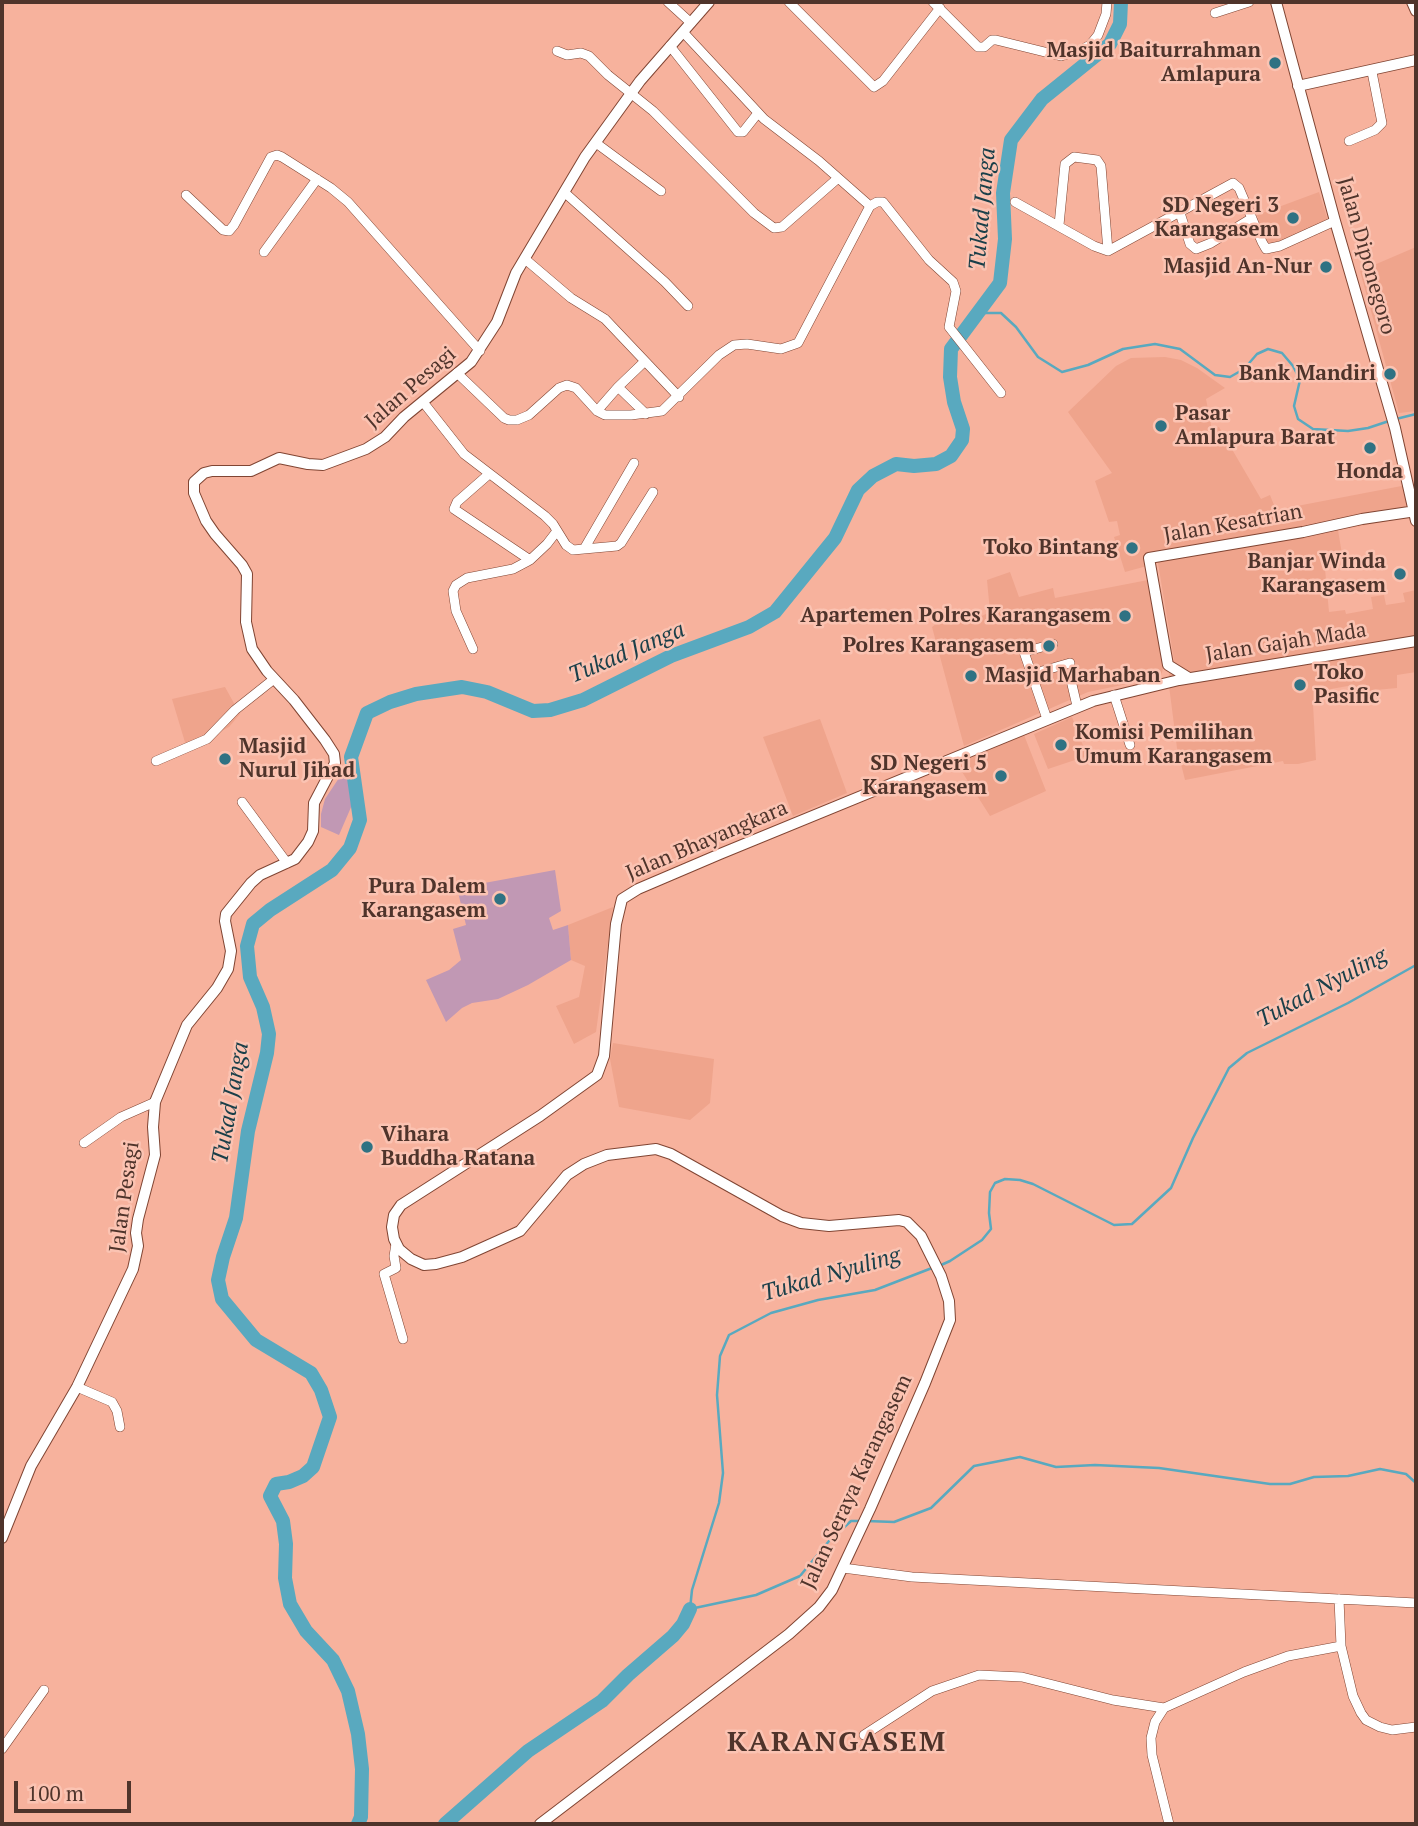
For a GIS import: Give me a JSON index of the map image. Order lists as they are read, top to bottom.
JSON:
{
  "streets": {
    "street": [
      "Jalan Diponegoro",
      "Jalan Pesagi",
      "Jalan Kesatrian",
      "Jalan Gajah Mada",
      "Jalan Bhayangkara",
      "Jalan Seraya Karangasem"
    ]
  },
  "crossings": [
    ["Jalan Diponegoro", "Jalan Kesatrian"],
    ["Jalan Gajah Mada", "Jalan Bhayangkara"],
    ["Jalan Bhayangkara", "Jalan Seraya Karangasem"]
  ],
  "districts": ["KARANGASEM"],
  "water": ["Tukad Janga", "Tukad Nyuling"],
  "places": [
    "Masjid Baiturrahman Amlapura",
    "SD Negeri 3 Karangasem",
    "Masjid An-Nur",
    "Bank Mandiri",
    "Pasar Amlapura Barat",
    "Honda",
    "Toko Bintang",
    "Banjar Winda Karangasem",
    "Apartemen Polres Karangasem",
    "Polres Karangasem",
    "Masjid Marhaban",
    "Toko Pasific",
    "Komisi Pemilihan Umum Karangasem",
    "Masjid Nurul Jihad",
    "SD Negeri 5 Karangasem",
    "Pura Dalem Karangasem",
    "Vihara Buddha Ratana"
  ],
  "scale_bar": "100 m"
}
